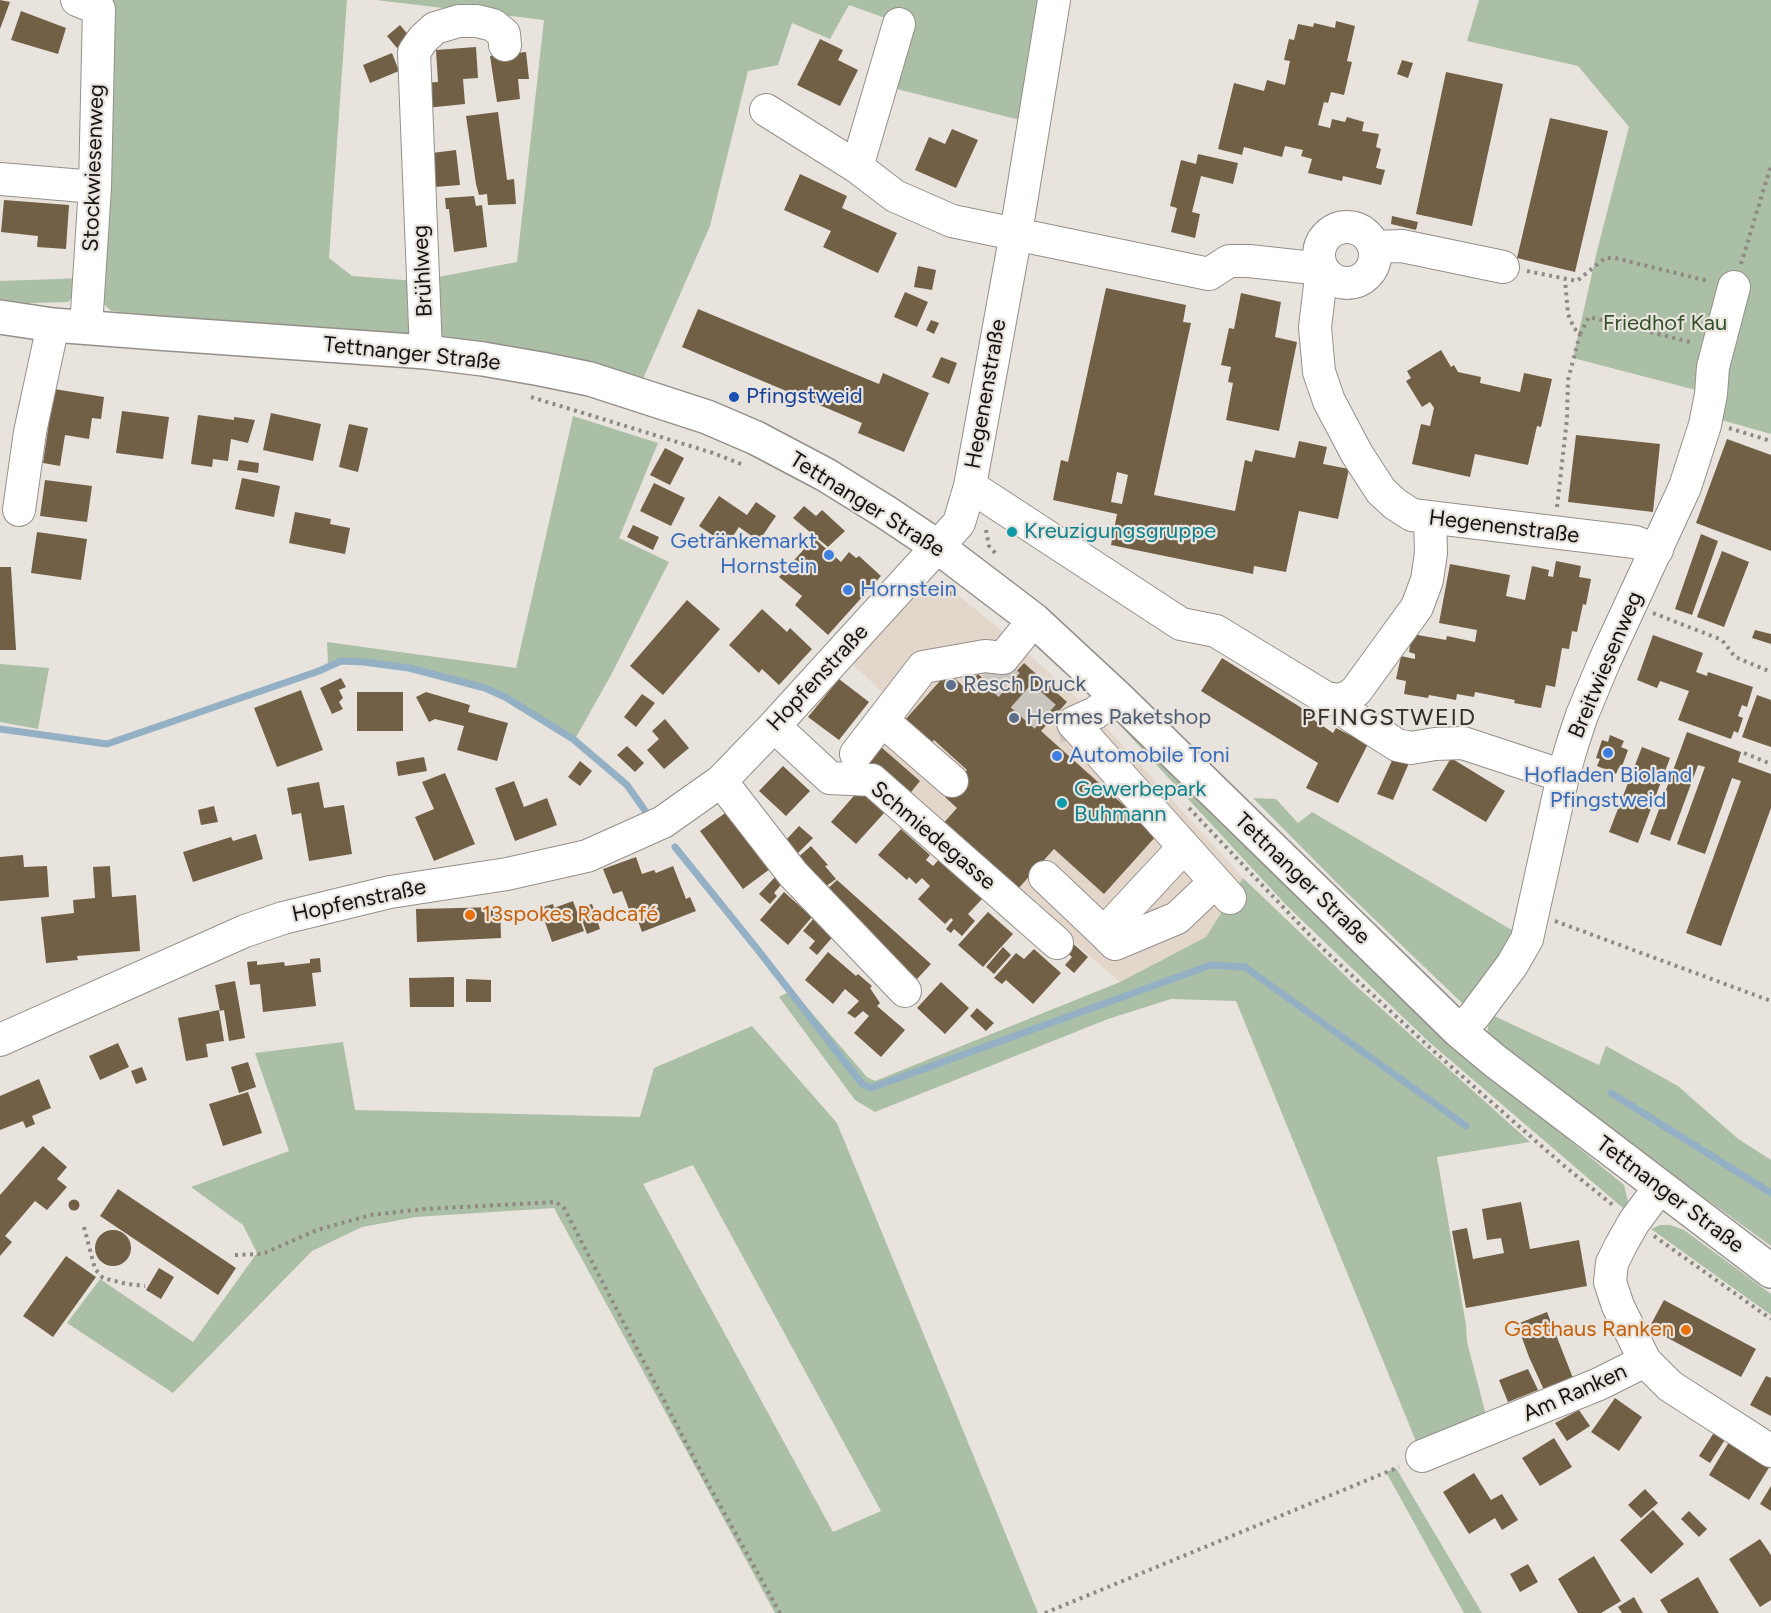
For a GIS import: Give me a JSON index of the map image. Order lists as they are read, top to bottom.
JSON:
{
  "streets": {
    "main road": ["Tettnanger Straße"],
    "street": [
      "Stockwiesenweg",
      "Brühlweg",
      "Hegenenstraße",
      "Breitwiesenweg",
      "Hopfenstraße",
      "Schmiedegasse",
      "Am Ranken"
    ]
  },
  "crossings": [
    ["Stockwiesenweg", "Tettnanger Straße"],
    ["Brühlweg", "Tettnanger Straße"],
    ["Tettnanger Straße", "Hegenenstraße"],
    ["Tettnanger Straße", "Breitwiesenweg"],
    ["Tettnanger Straße", "Hopfenstraße"],
    ["Tettnanger Straße", "Am Ranken"],
    ["Hegenenstraße", "Breitwiesenweg"],
    ["Hegenenstraße", "Hopfenstraße"],
    ["Hopfenstraße", "Schmiedegasse"]
  ],
  "districts": ["PFINGSTWEID"],
  "parks": ["Friedhof Kau"],
  "places": [
    "Pfingstweid",
    "Kreuzigungsgruppe",
    "Getränkemarkt Hornstein",
    "Hornstein",
    "Resch Druck",
    "Hermes Paketshop",
    "Hofladen Bioland Pfingstweid",
    "Automobile Toni",
    "Gewerbepark Buhmann",
    "13spokes Radcafé",
    "Gasthaus Ranken"
  ]
}
